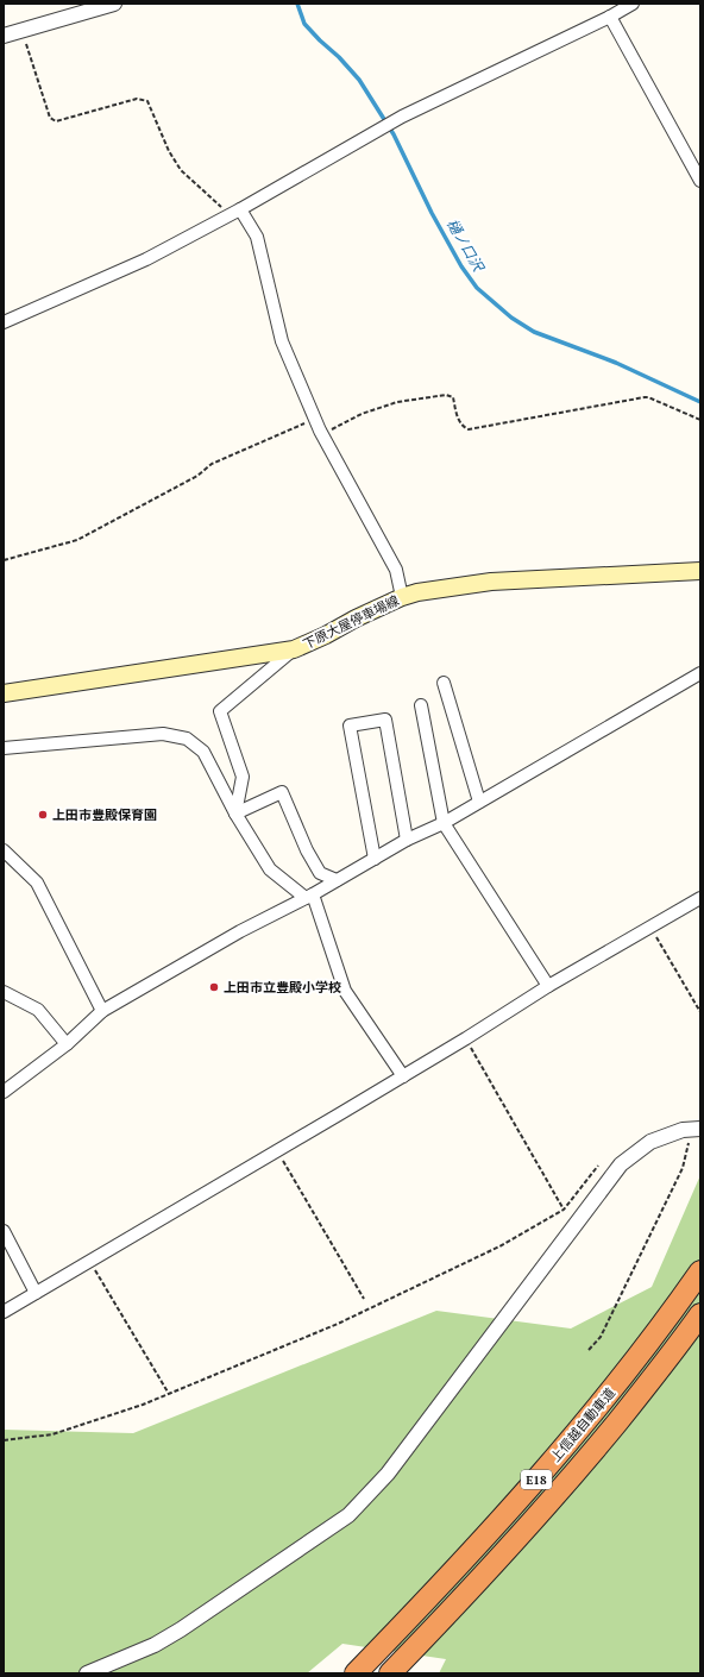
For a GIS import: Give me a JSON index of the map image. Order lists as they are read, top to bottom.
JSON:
{
  "streets": {
    "highway": ["上信越自動車道", "E18"],
    "main road": ["下原大屋停車場線"]
  },
  "water": ["樋ノ口沢"],
  "places": ["上田市豊殿保育園", "上田市立豊殿小学校"]
}
